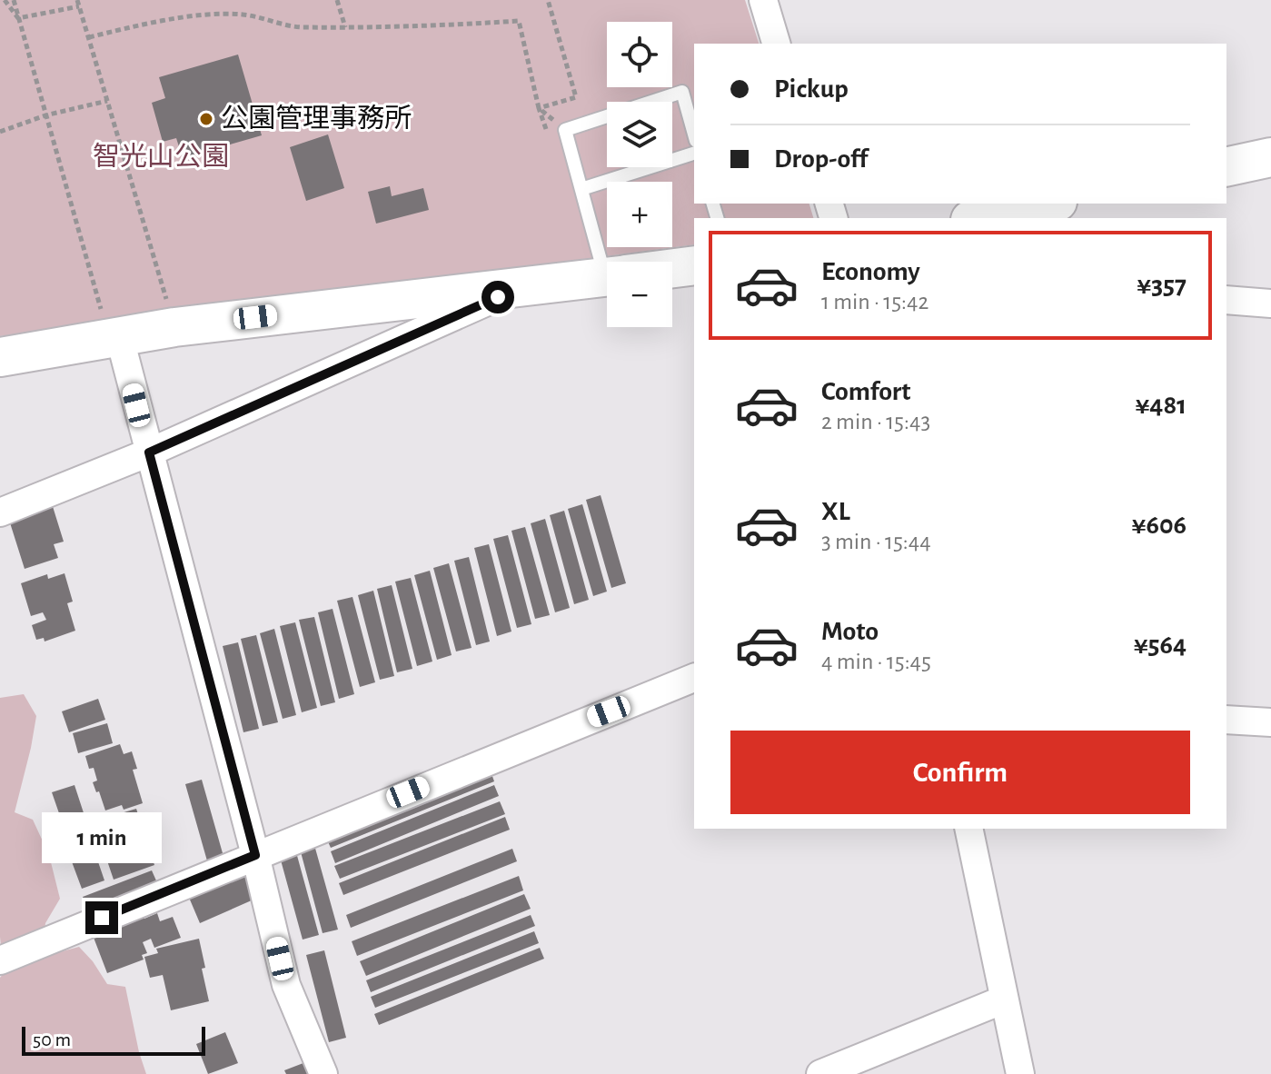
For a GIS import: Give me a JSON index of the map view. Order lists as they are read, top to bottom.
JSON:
{
  "parks": ["智光山公園"],
  "places": ["公園管理事務所"],
  "scale_bar": "50 m",
  "page": {
    "map_buttons": ["+", "−"],
    "banner": ["Pickup", "Drop-off"],
    "list": [
      {
        "name": "Economy",
        "note": "1 min · 15:42",
        "value": "¥357"
      },
      {
        "name": "Comfort",
        "note": "2 min · 15:43",
        "value": "¥481"
      },
      {
        "name": "XL",
        "note": "3 min · 15:44",
        "value": "¥606"
      },
      {
        "name": "Moto",
        "note": "4 min · 15:45",
        "value": "¥564"
      }
    ],
    "buttons": "Confirm",
    "bubble": "1 min",
    "scale": "50 m"
  }
}
